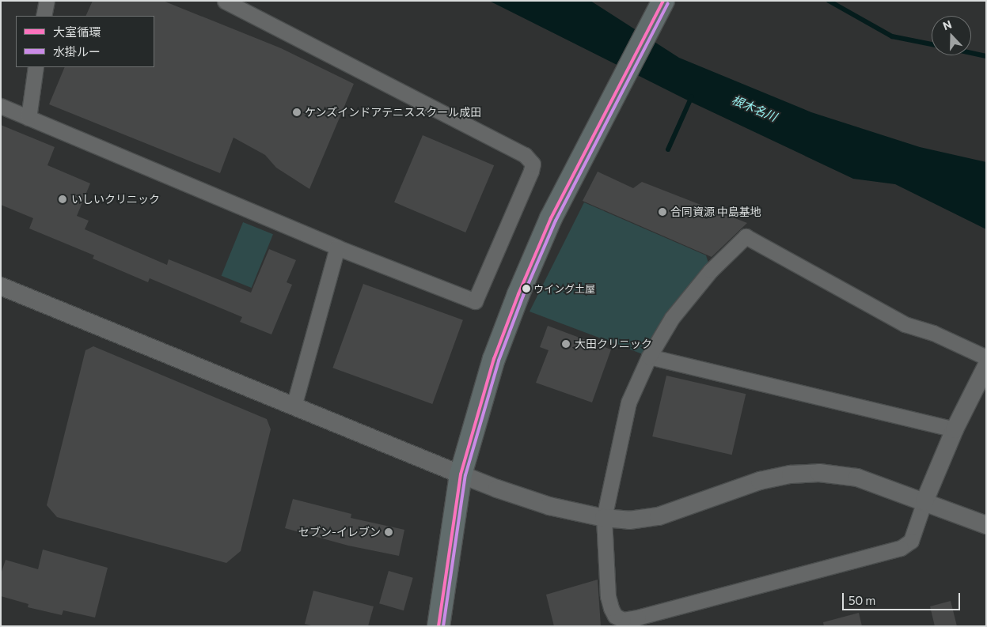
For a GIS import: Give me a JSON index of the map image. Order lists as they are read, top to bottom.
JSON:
{
  "water": ["根木名川"],
  "places": [
    "ケンズインドアテニススクール成田",
    "いしいクリニック",
    "合同資源 中島基地",
    "ウイング土屋",
    "大田クリニック",
    "セブン-イレブン"
  ],
  "lines": ["transit line 大室循環", "transit line 水掛ルー"],
  "legend": ["大室循環", "水掛ルー"],
  "scale_bar": "50 m",
  "north": "top"
}
